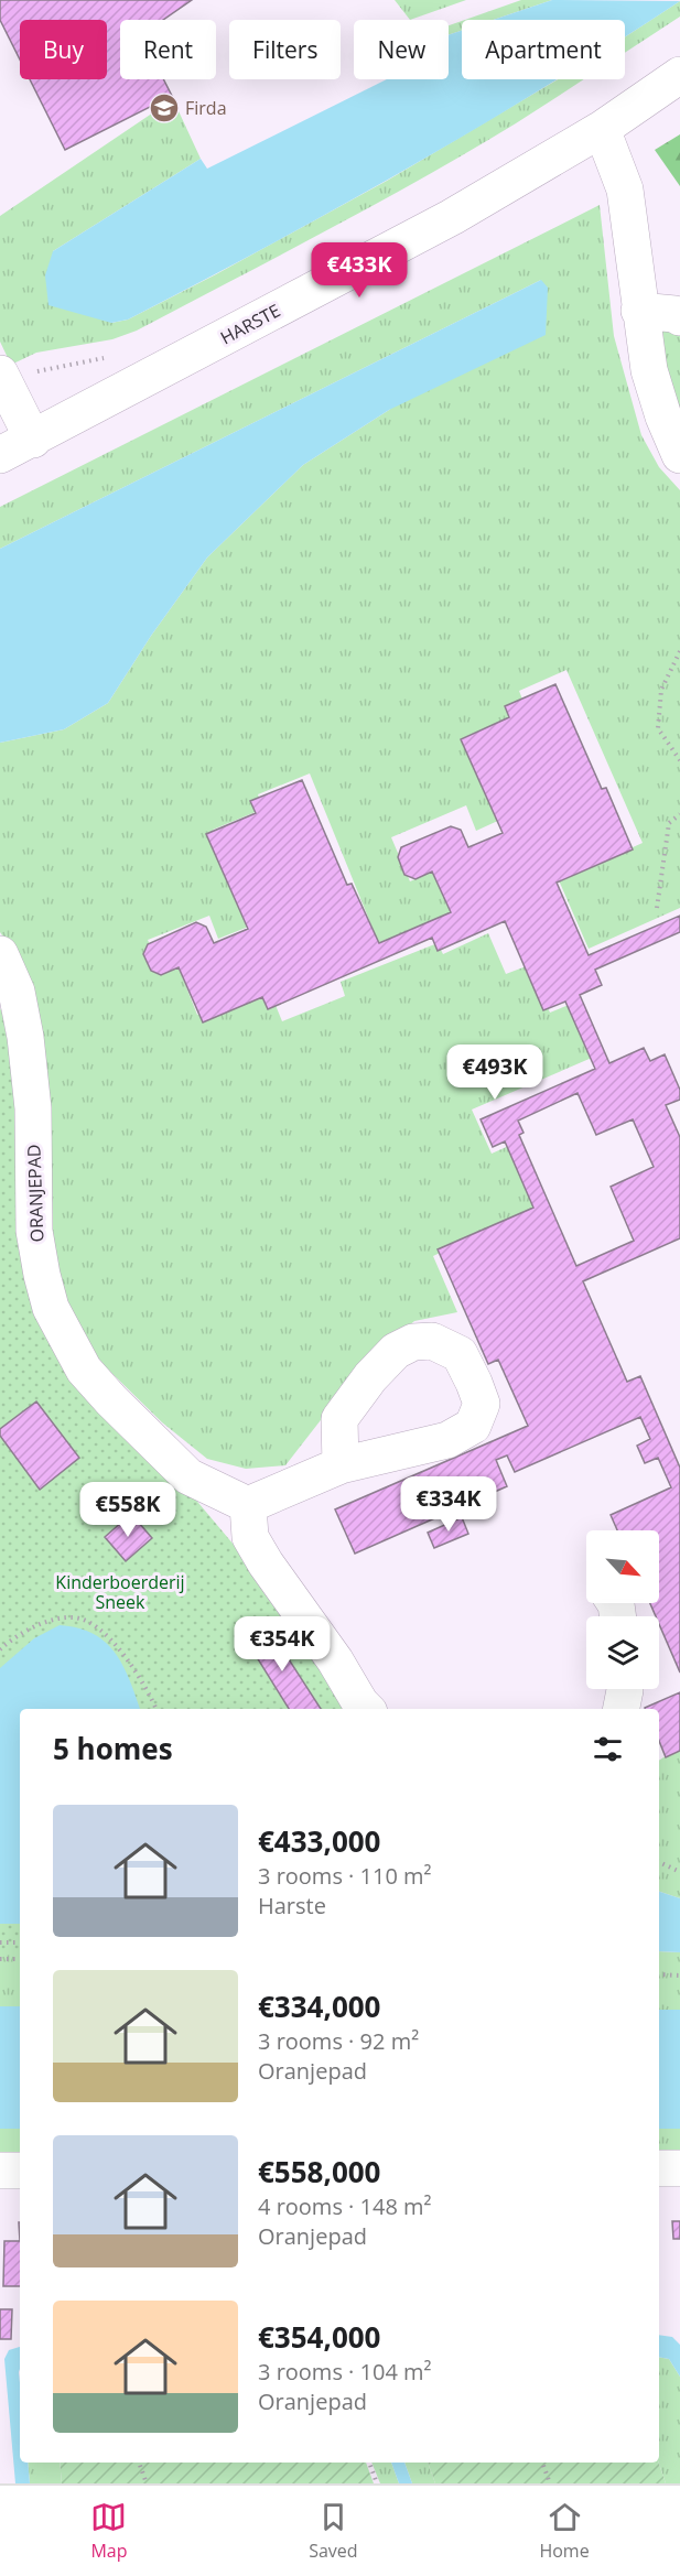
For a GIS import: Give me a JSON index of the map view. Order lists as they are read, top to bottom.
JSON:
{
  "streets": {
    "street": ["HARSTE", "ORANJEPAD"]
  },
  "parks": ["Kinderboerderij Sneek"],
  "places": {
    "school or university": ["Firda"]
  },
  "north": "bottom right",
  "page": {
    "chip": [
      "Buy",
      "Rent",
      "Filters",
      "New",
      "Apartment"
    ],
    "price": [
      "€433K",
      "€493K",
      "€334K",
      "€558K",
      "€354K"
    ],
    "heading": "5 homes",
    "list": [
      {
        "name": "€433,000",
        "note": "3 rooms · 110 m² · Harste"
      },
      {
        "name": "€334,000",
        "note": "3 rooms · 92 m² · Oranjepad"
      },
      {
        "name": "€558,000",
        "note": "4 rooms · 148 m² · Oranjepad"
      },
      {
        "name": "€354,000",
        "note": "3 rooms · 104 m² · Oranjepad"
      }
    ],
    "tabs": ["Map", "Saved", "Home"]
  }
}
